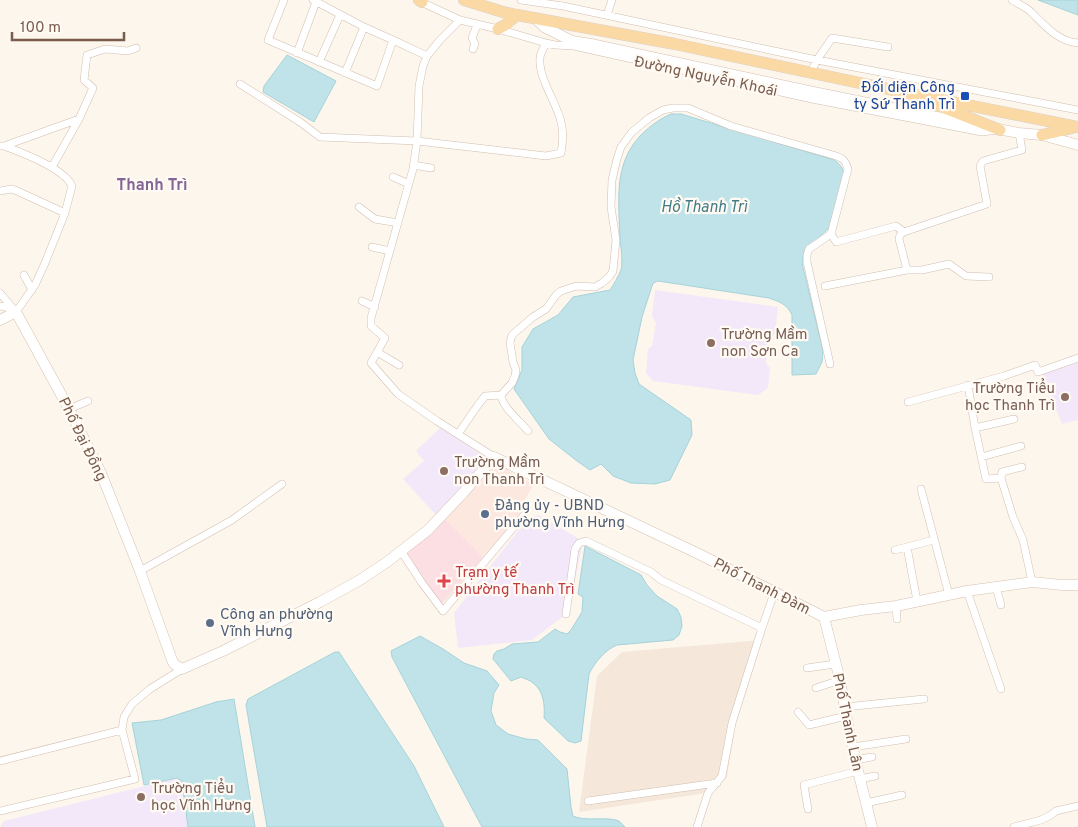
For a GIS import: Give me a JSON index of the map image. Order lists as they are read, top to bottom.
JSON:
{
  "streets": {
    "main road": ["Đường Nguyễn Khoái"],
    "street": ["Phố Đại Đồng", "Phố Thanh Đàm", "Phố Thanh Lân"]
  },
  "crossings": [
    ["Phố Thanh Đàm", "Phố Thanh Lân"]
  ],
  "districts": ["Thanh Trì"],
  "water": ["Hồ Thanh Trì"],
  "places": {
    "transit": ["Đối diện Công ty Sứ Thanh Trì"],
    "other": [
      "Trường Mầm non Sơn Ca",
      "Trường Tiểu học Thanh Trì",
      "Trường Mầm non Thanh Trì",
      "Đảng ủy - UBND phường Vĩnh Hưng",
      "Công an phường Vĩnh Hưng",
      "Trường Tiểu học Vĩnh Hưng"
    ],
    "health": ["Trạm y tế phường Thanh Trì"]
  },
  "scale_bar": "100 m"
}
